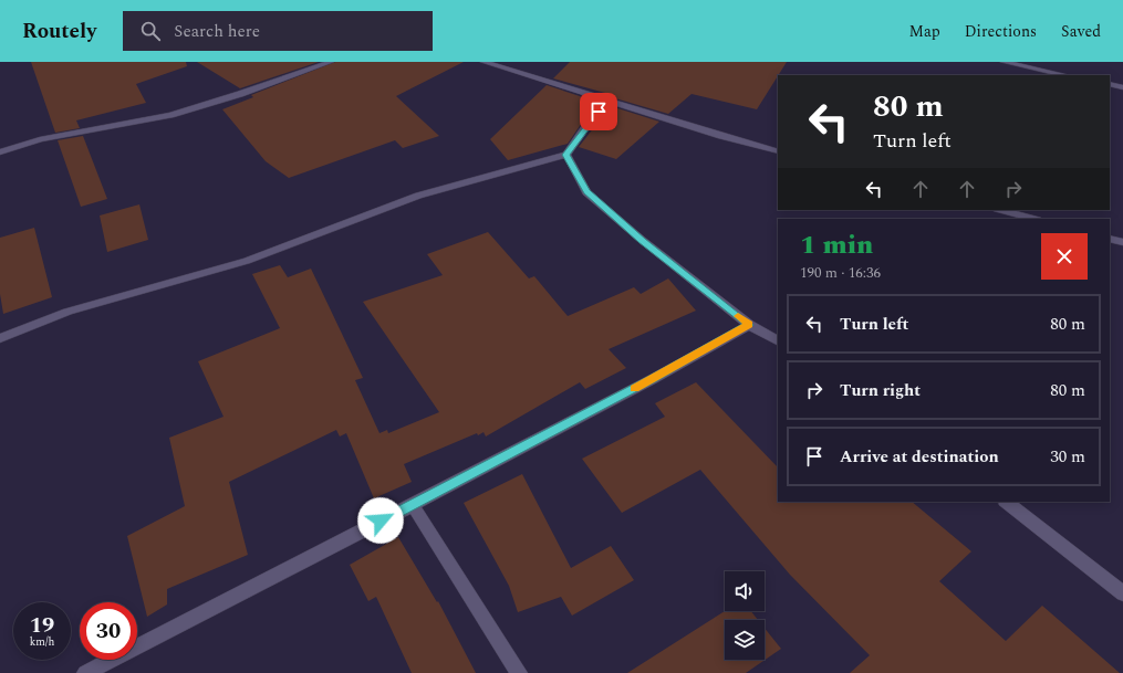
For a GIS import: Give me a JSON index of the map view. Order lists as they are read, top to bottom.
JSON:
{
  "page": {
    "header": "Routely",
    "search": "Search here",
    "nav": ["Map", "Directions", "Saved"],
    "turn": ["80 m", "Turn left"],
    "heading": ["1 min", "190 m · 16:36"],
    "list": [
      {
        "name": "Turn left",
        "value": "80 m"
      },
      {
        "name": "Turn right",
        "value": "80 m"
      },
      {
        "name": "Arrive at destination",
        "value": "30 m"
      }
    ],
    "speed": "19 km/h",
    "limit": "30"
  }
}
